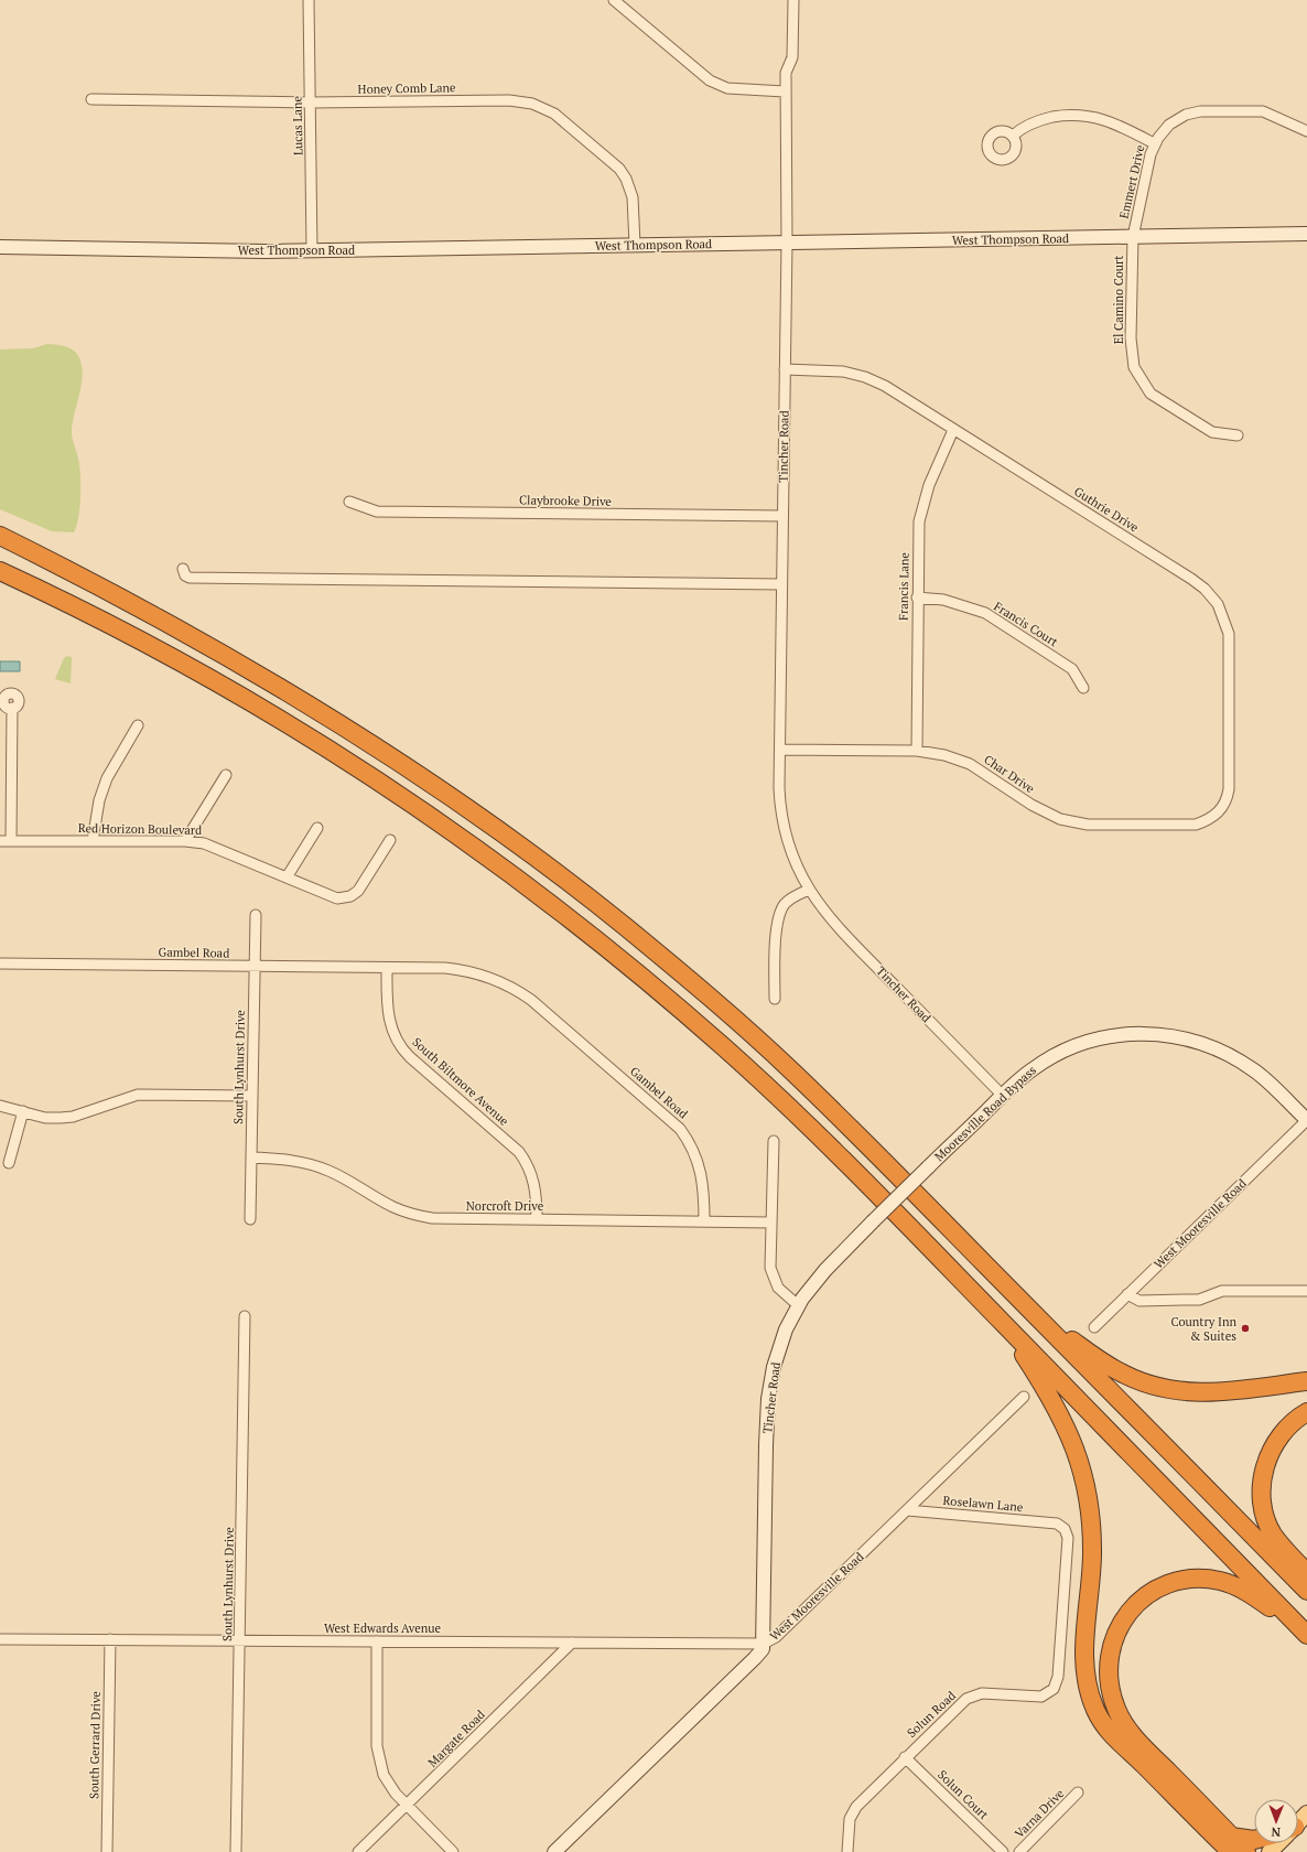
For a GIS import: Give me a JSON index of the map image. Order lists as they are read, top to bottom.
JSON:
{
  "streets": {
    "main road": [
      "West Thompson Road",
      "Tincher Road",
      "Mooresville Road Bypass",
      "West Mooresville Road"
    ],
    "street": [
      "Honey Comb Lane",
      "Lucas Lane",
      "Emmert Drive",
      "El Camino Court",
      "Claybrooke Drive",
      "Guthrie Drive",
      "Francis Lane",
      "Francis Court",
      "Char Drive",
      "Red Horizon Boulevard",
      "Gambel Road",
      "South Lynhurst Drive",
      "South Biltmore Avenue",
      "Norcroft Drive",
      "Roselawn Lane",
      "West Edwards Avenue",
      "Solun Road",
      "Margate Road",
      "South Gerrard Drive",
      "Solun Court",
      "Varna Drive"
    ]
  },
  "crossings": [
    ["Honey Comb Lane", "Lucas Lane"],
    ["Honey Comb Lane", "West Thompson Road"],
    ["Lucas Lane", "West Thompson Road"],
    ["Emmert Drive", "West Thompson Road"],
    ["Emmert Drive", "El Camino Court"],
    ["West Thompson Road", "El Camino Court"],
    ["West Thompson Road", "Tincher Road"],
    ["Tincher Road", "Claybrooke Drive"],
    ["Tincher Road", "Guthrie Drive"],
    ["Tincher Road", "Char Drive"],
    ["Tincher Road", "Mooresville Road Bypass"],
    ["Tincher Road", "West Mooresville Road"],
    ["Tincher Road", "West Edwards Avenue"],
    ["Guthrie Drive", "Francis Lane"],
    ["Guthrie Drive", "Char Drive"],
    ["Francis Lane", "Francis Court"],
    ["Francis Lane", "Char Drive"],
    ["Gambel Road", "South Lynhurst Drive"],
    ["Gambel Road", "South Biltmore Avenue"],
    ["Gambel Road", "Norcroft Drive"],
    ["South Lynhurst Drive", "Norcroft Drive"],
    ["South Lynhurst Drive", "West Edwards Avenue"],
    ["South Biltmore Avenue", "Norcroft Drive"],
    ["Mooresville Road Bypass", "West Mooresville Road"],
    ["West Mooresville Road", "Roselawn Lane"],
    ["West Mooresville Road", "West Edwards Avenue"],
    ["Roselawn Lane", "Solun Road"],
    ["West Edwards Avenue", "Margate Road"],
    ["West Edwards Avenue", "South Gerrard Drive"],
    ["Solun Road", "Solun Court"]
  ],
  "places": ["Country Inn & Suites"],
  "north": "bottom"
}
